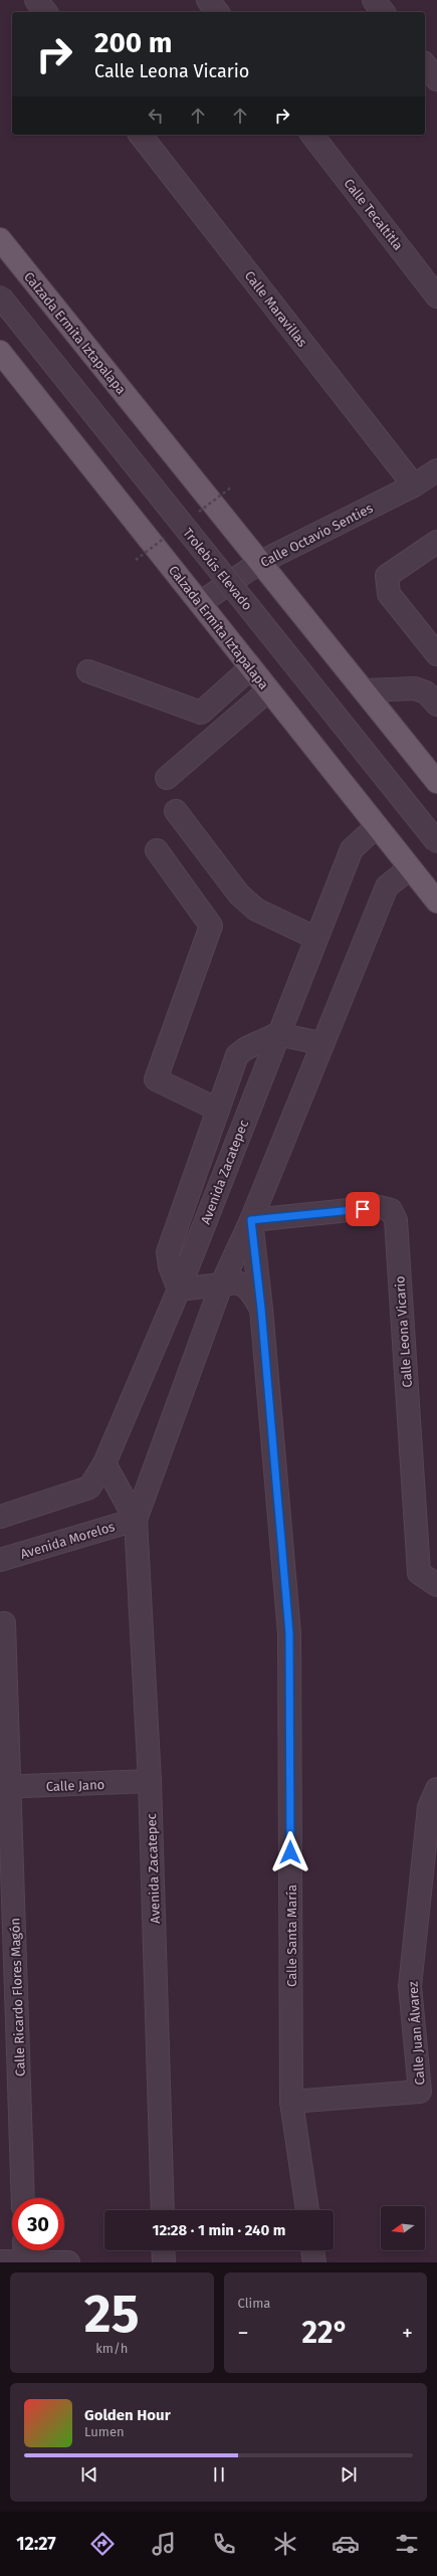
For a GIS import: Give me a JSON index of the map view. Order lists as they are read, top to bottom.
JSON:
{
  "streets": {
    "main road": ["Calzada Ermita Iztapalapa"],
    "street": [
      "Calle Tecaltitla",
      "Calle Maravillas",
      "Calle Octavio Senties",
      "Trolebús Elevado",
      "Avenida Zacatepec",
      "Calle Leona Vicario",
      "Avenida Morelos",
      "Calle Jano",
      "Calle Santa María",
      "Calle Ricardo Flores Magón",
      "Calle Juan Álvarez"
    ]
  },
  "crossings": [
    ["Calle Maravillas", "Calle Octavio Senties"],
    ["Calzada Ermita Iztapalapa", "Calle Octavio Senties"],
    ["Calzada Ermita Iztapalapa", "Avenida Zacatepec"],
    ["Avenida Zacatepec", "Calle Leona Vicario"],
    ["Avenida Zacatepec", "Avenida Morelos"],
    ["Avenida Zacatepec", "Calle Jano"],
    ["Avenida Zacatepec", "Calle Santa María"],
    ["Calle Leona Vicario", "Calle Santa María"],
    ["Calle Jano", "Calle Ricardo Flores Magón"],
    ["Calle Santa María", "Calle Juan Álvarez"]
  ],
  "north": "left",
  "page": {
    "turn": ["200 m", "Calle Leona Vicario"],
    "limit": "30",
    "trip": "12:28 · 1 min · 240 m",
    "tile": [
      ["25", "km/h"],
      "Clima"
    ],
    "heat": ["−", "22°", "+"],
    "song": ["Golden Hour", "Lumen"],
    "tabs": "12:27"
  }
}
